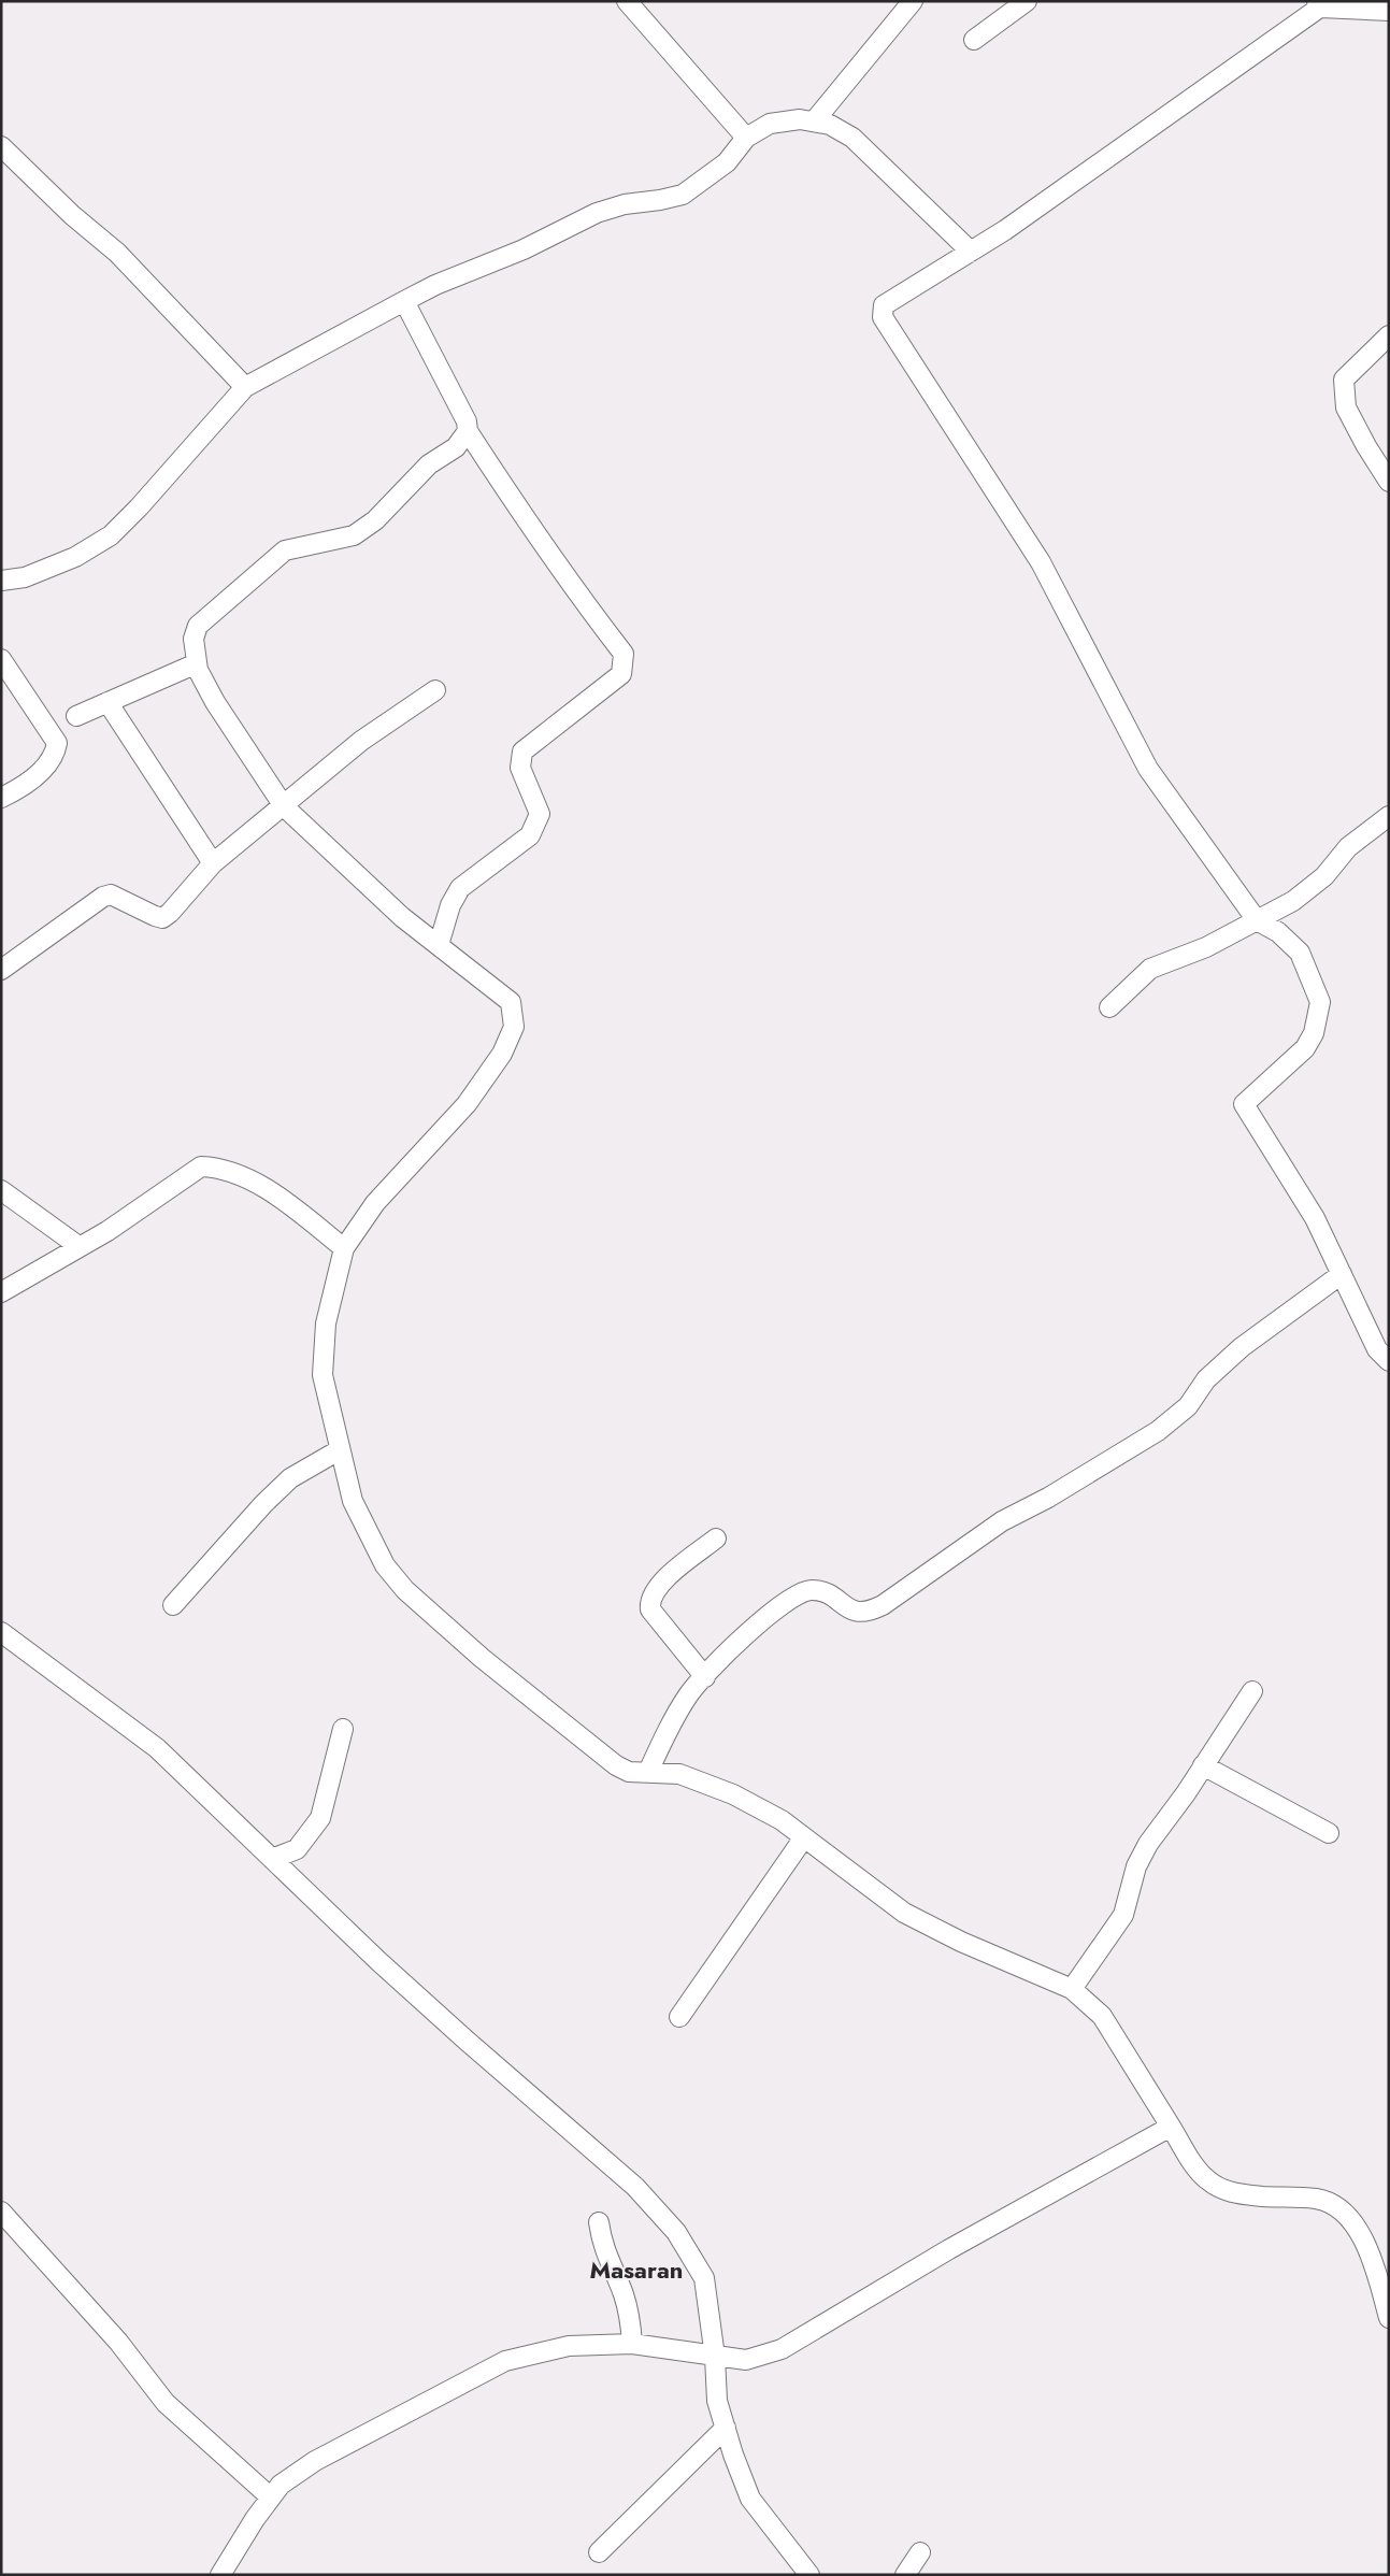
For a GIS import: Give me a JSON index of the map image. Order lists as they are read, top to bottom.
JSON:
{
  "districts": ["Masaran"]
}
